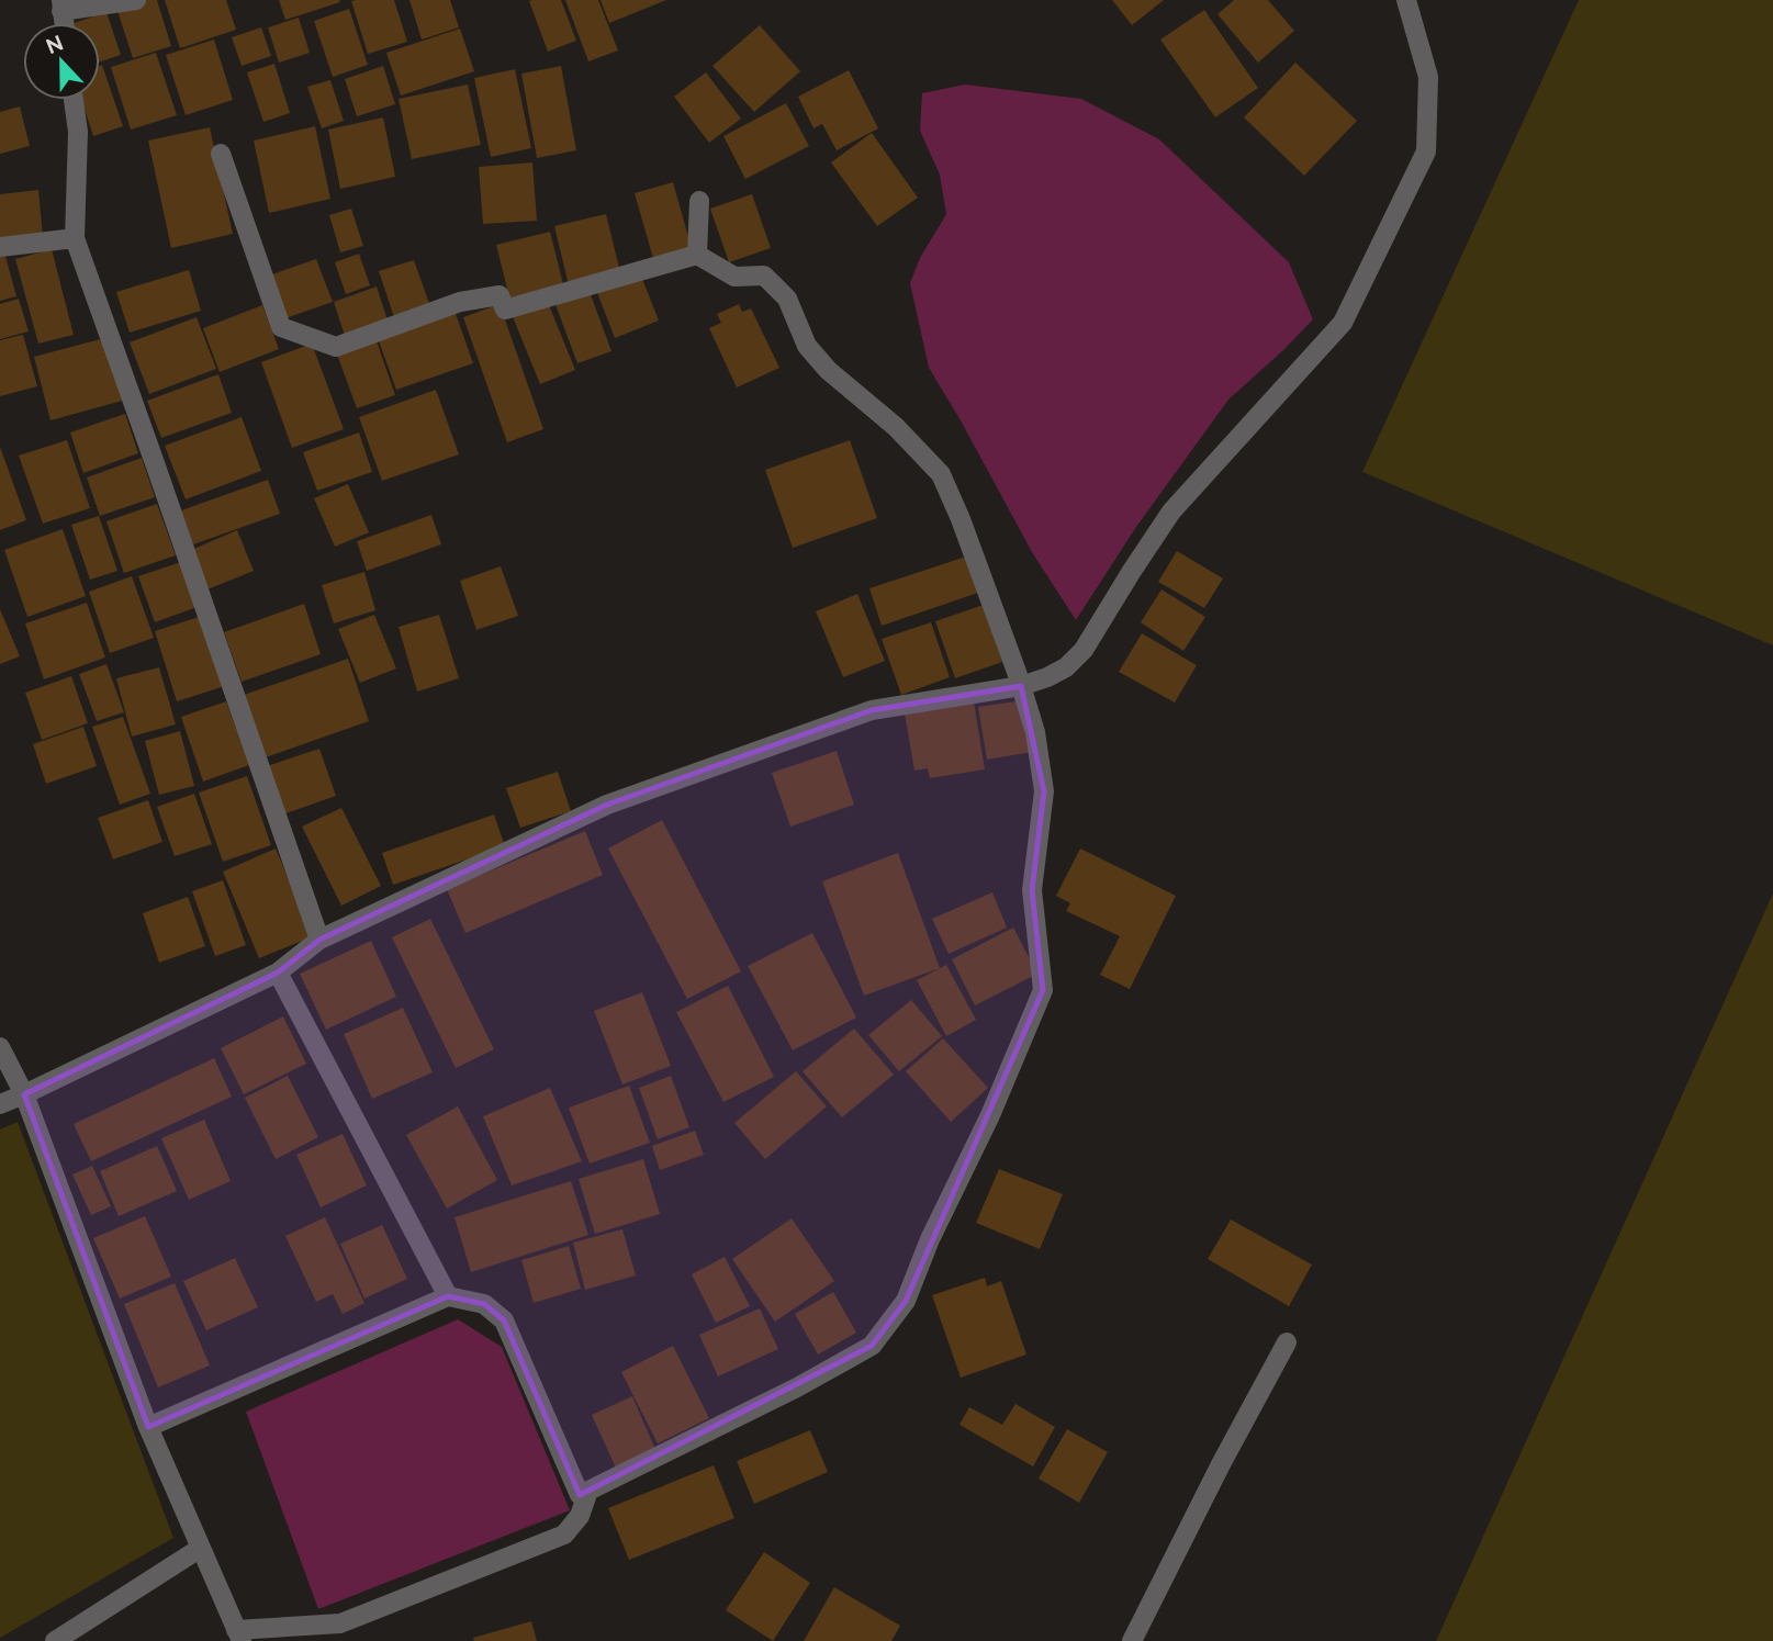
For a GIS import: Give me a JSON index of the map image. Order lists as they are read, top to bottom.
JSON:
{
  "north": "top"
}
